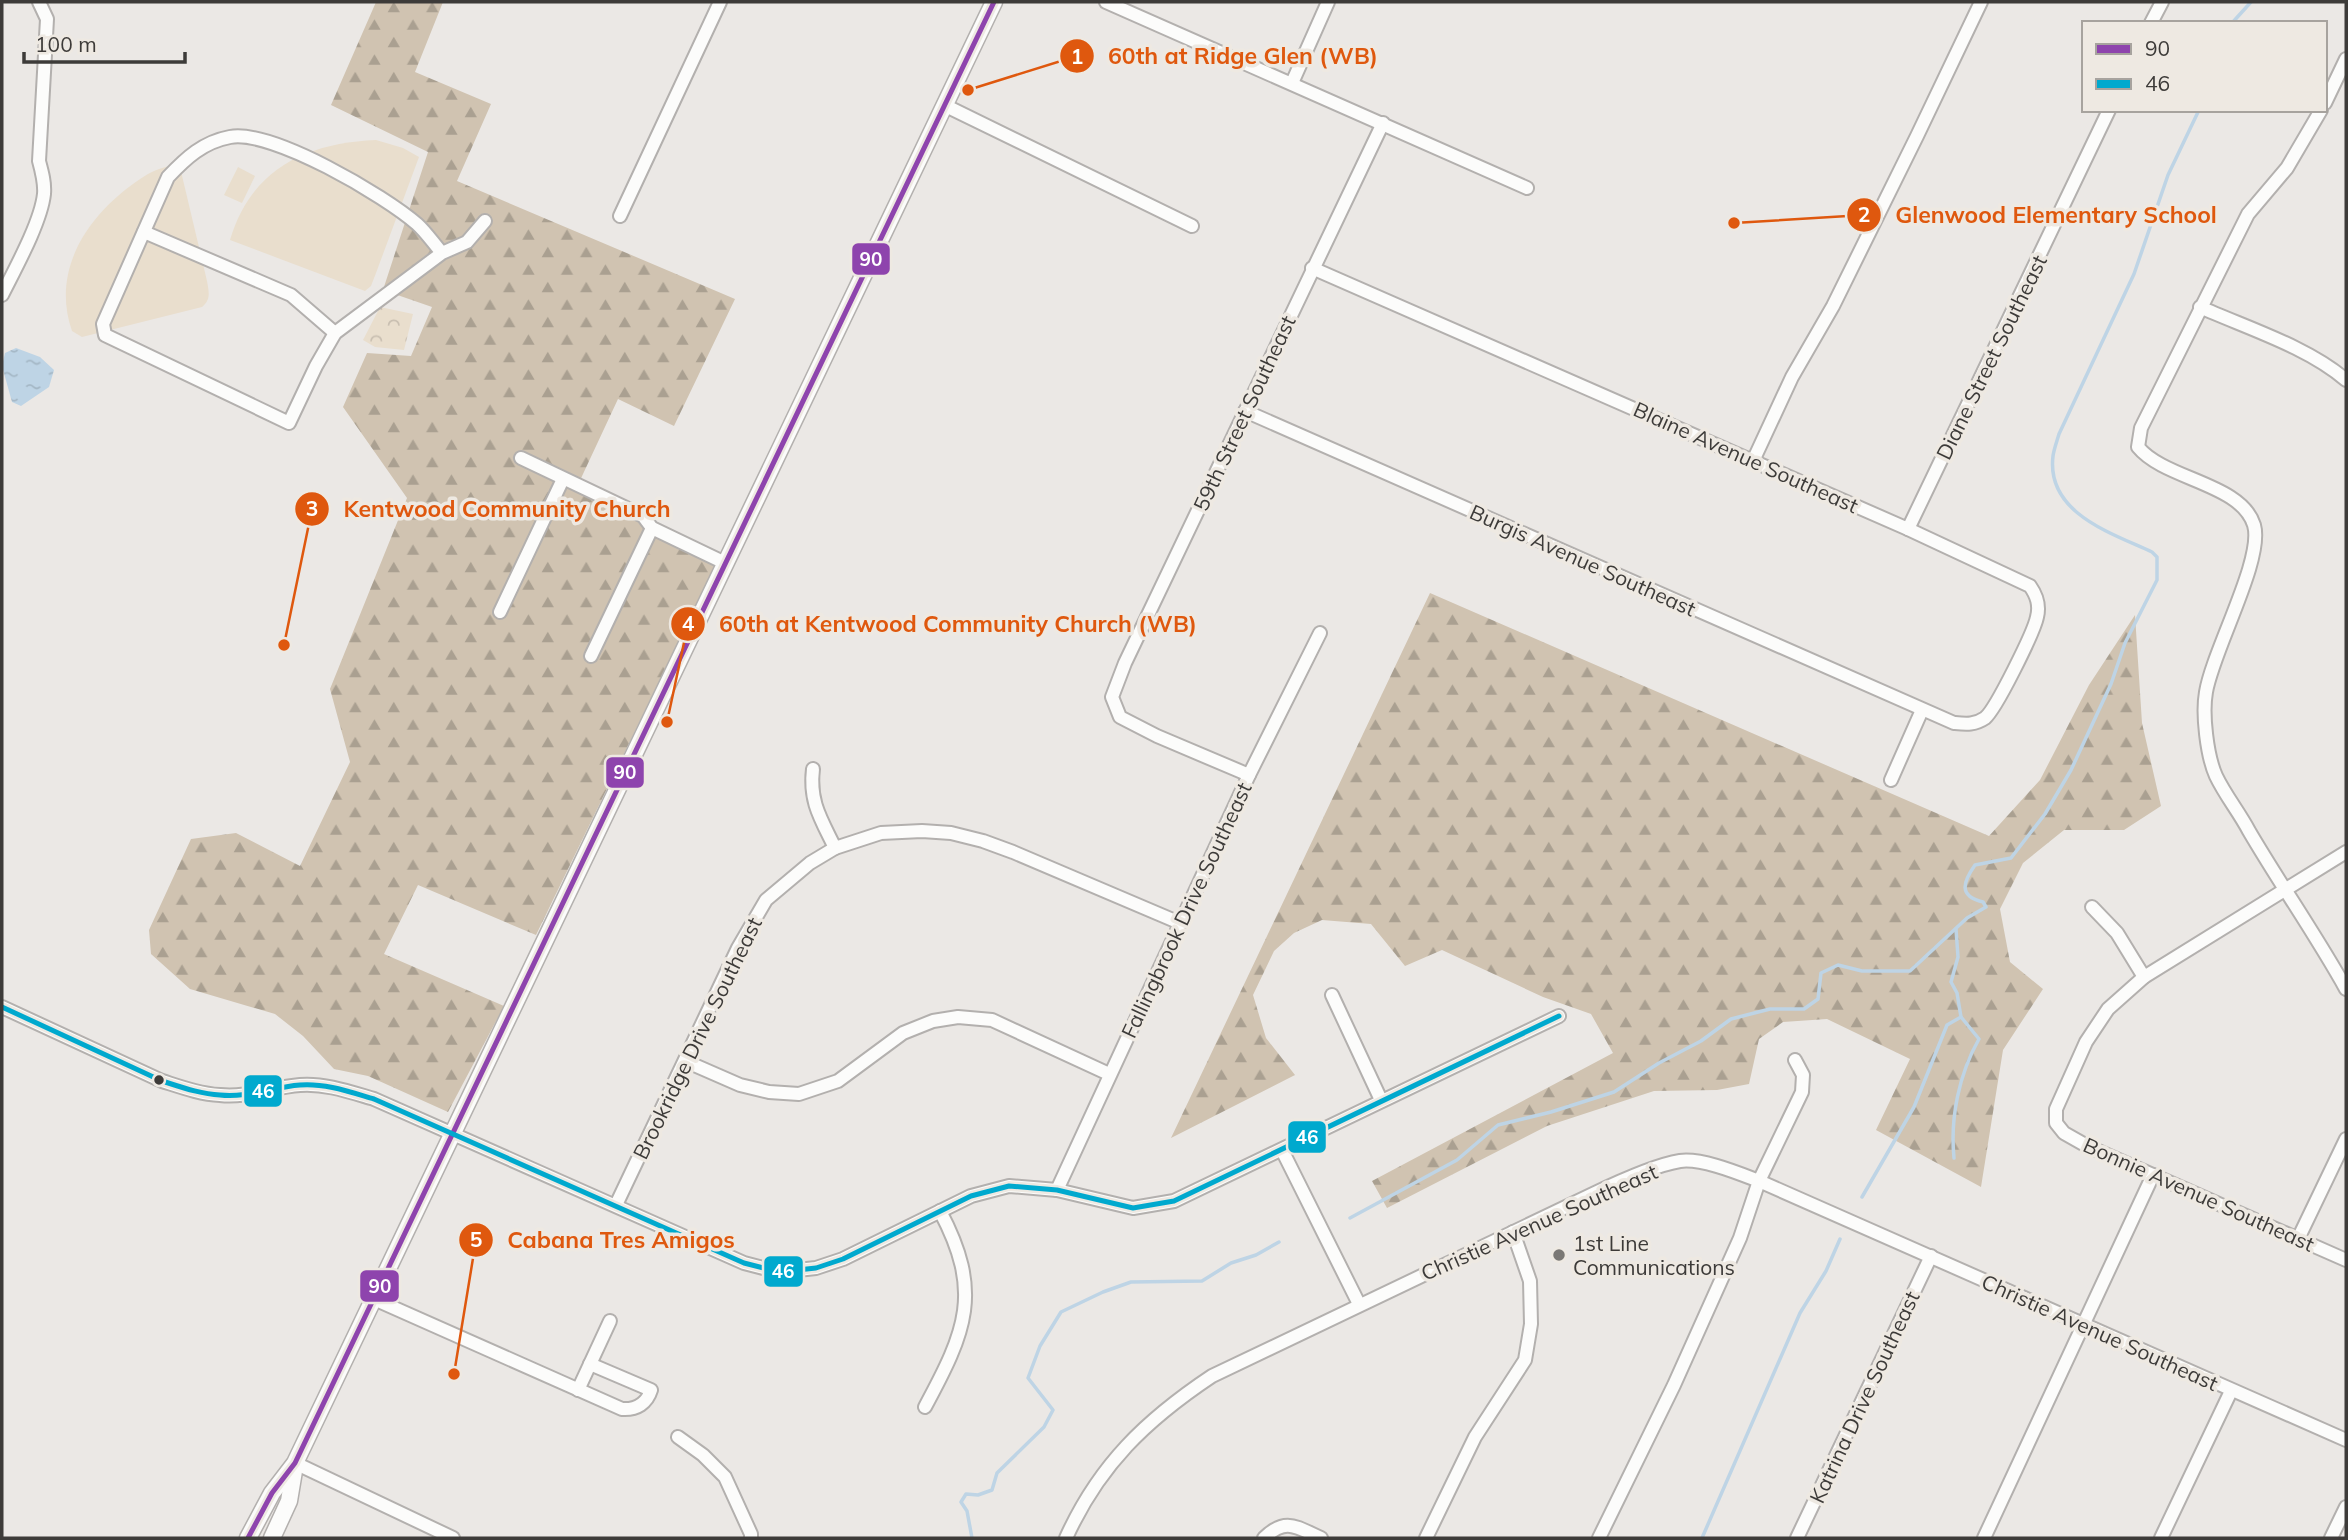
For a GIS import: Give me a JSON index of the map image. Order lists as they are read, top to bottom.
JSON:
{
  "streets": {
    "street": [
      "Diane Street Southeast",
      "59th Street Southeast",
      "Blaine Avenue Southeast",
      "Burgis Avenue Southeast",
      "Fallingbrook Drive Southeast",
      "Brookridge Drive Southeast",
      "Bonnie Avenue Southeast",
      "Christie Avenue Southeast",
      "Katrina Drive Southeast"
    ]
  },
  "crossings": [
    ["Diane Street Southeast", "Blaine Avenue Southeast"],
    ["59th Street Southeast", "Blaine Avenue Southeast"],
    ["59th Street Southeast", "Burgis Avenue Southeast"],
    ["59th Street Southeast", "Fallingbrook Drive Southeast"],
    ["Blaine Avenue Southeast", "Burgis Avenue Southeast"],
    ["Fallingbrook Drive Southeast", "Brookridge Drive Southeast"],
    ["Christie Avenue Southeast", "Katrina Drive Southeast"]
  ],
  "places": [
    "60th at Ridge Glen (WB)",
    "Glenwood Elementary School",
    "Kentwood Community Church",
    "60th at Kentwood Community Church (WB)",
    "1st Line Communications",
    "Cabana Tres Amigos"
  ],
  "lines": ["transit line 90", "transit line 46"],
  "legend": ["90", "46"],
  "scale_bar": "100 m"
}
